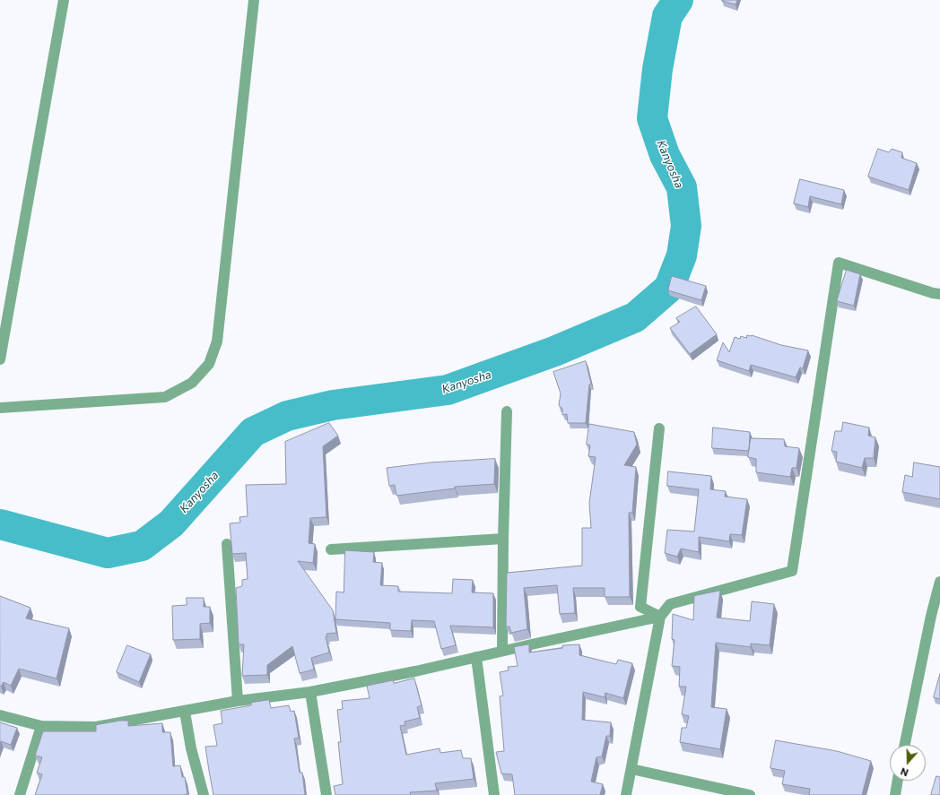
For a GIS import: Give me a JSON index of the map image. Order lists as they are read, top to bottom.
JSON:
{
  "water": ["Kanyosha"],
  "north": "bottom"
}
